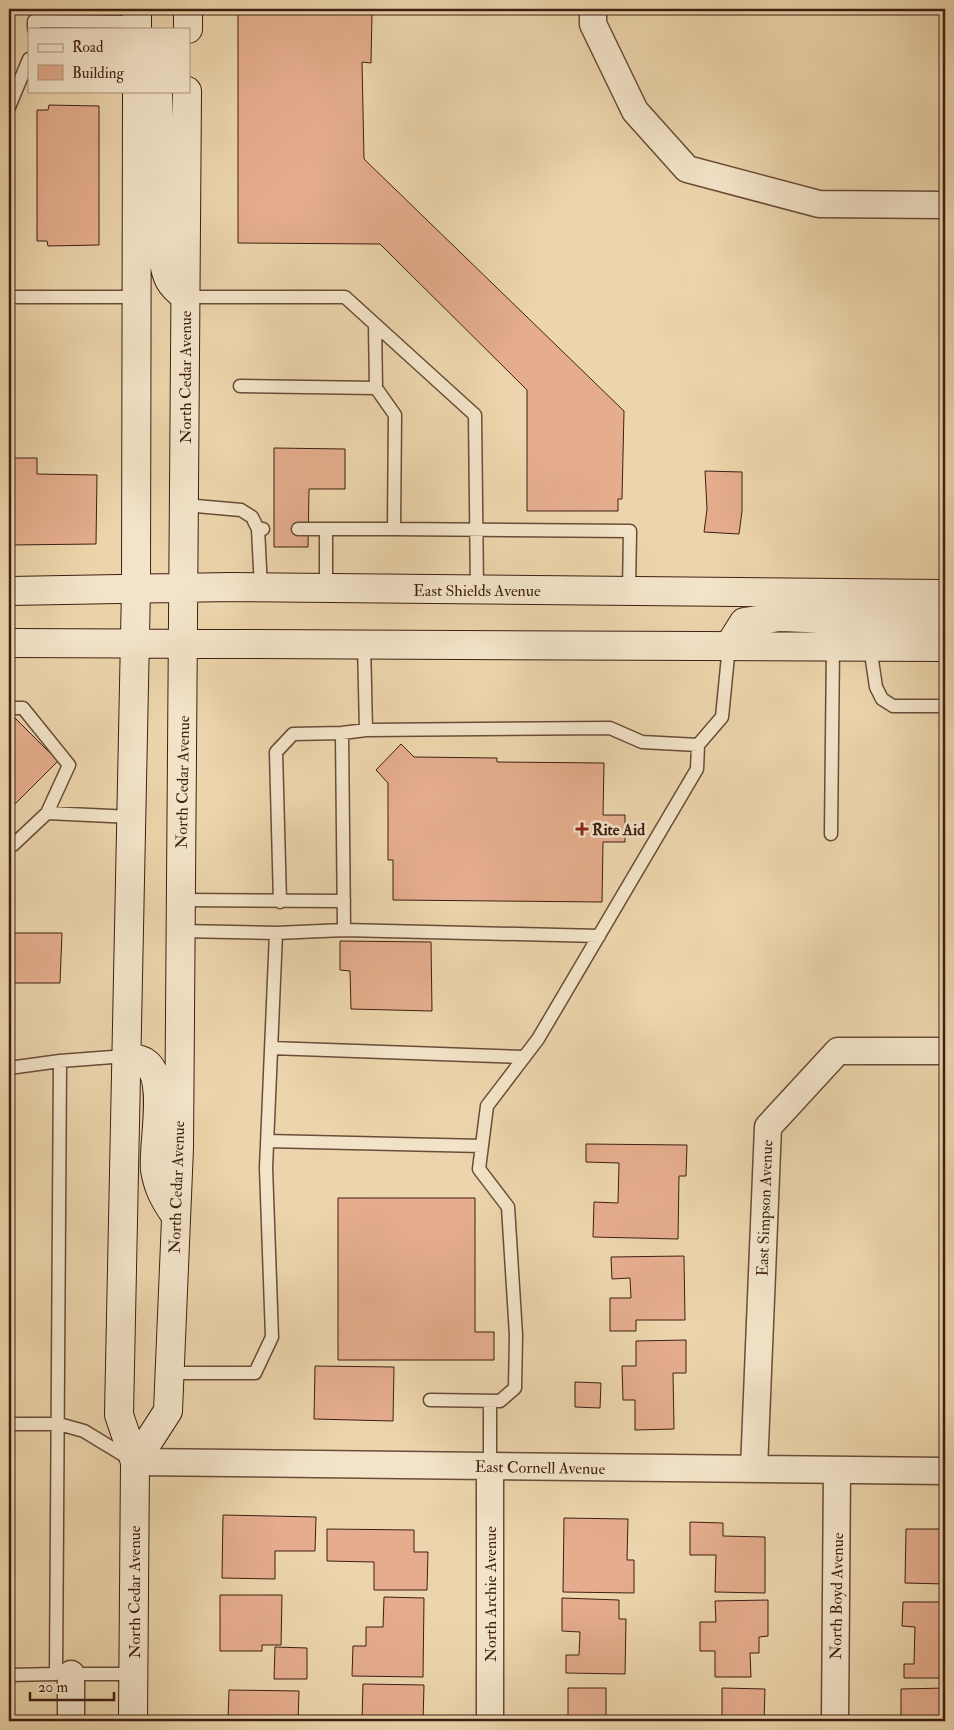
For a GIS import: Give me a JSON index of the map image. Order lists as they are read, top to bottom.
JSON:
{
  "streets": {
    "main road": ["North Cedar Avenue", "East Shields Avenue"],
    "street": [
      "East Simpson Avenue",
      "East Cornell Avenue",
      "North Archie Avenue",
      "North Boyd Avenue"
    ]
  },
  "crossings": [
    ["North Cedar Avenue", "East Shields Avenue"],
    ["North Cedar Avenue", "East Cornell Avenue"],
    ["East Simpson Avenue", "East Cornell Avenue"],
    ["East Cornell Avenue", "North Archie Avenue"],
    ["East Cornell Avenue", "North Boyd Avenue"]
  ],
  "places": {
    "health": ["Rite Aid"]
  },
  "legend": ["Road", "Building"],
  "scale_bar": "20 m"
}
